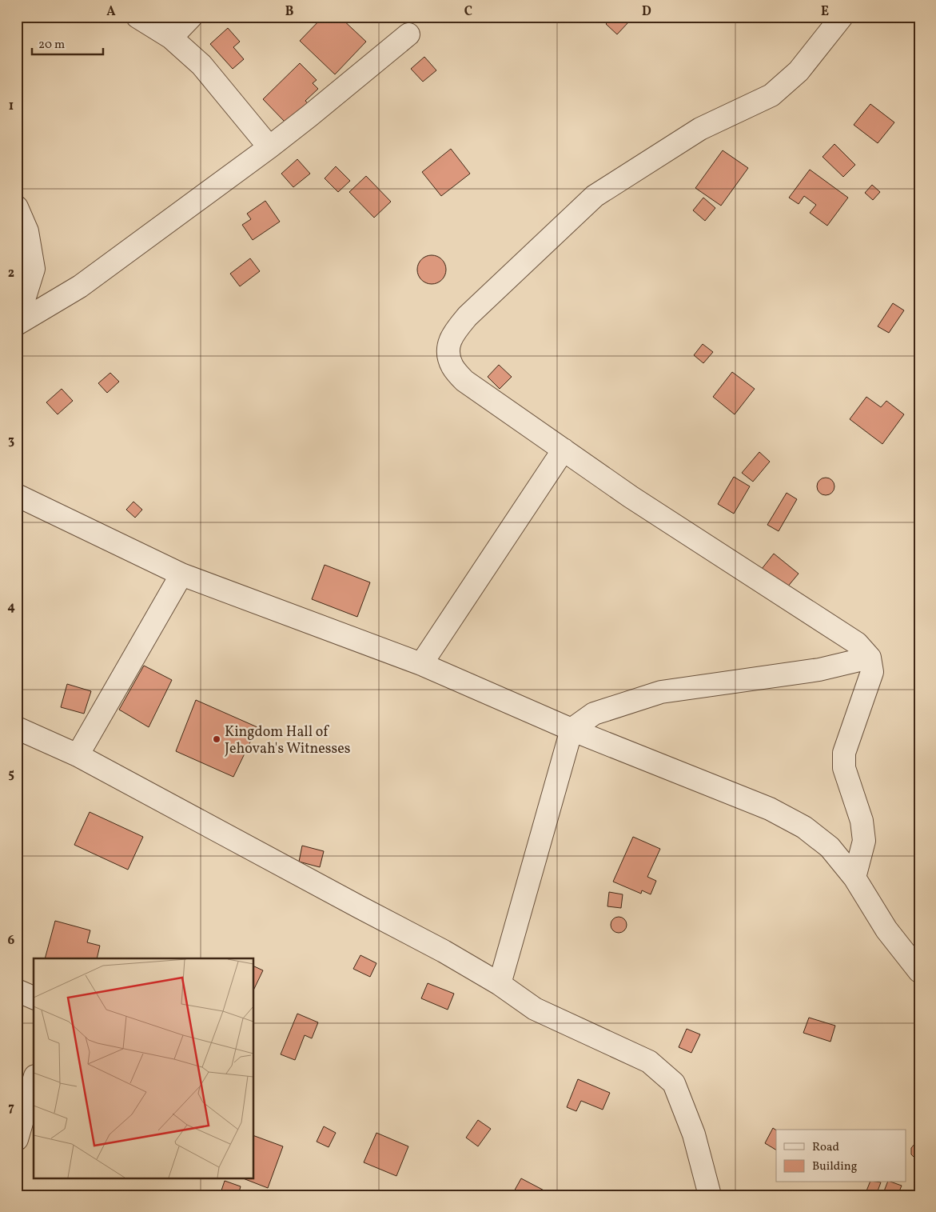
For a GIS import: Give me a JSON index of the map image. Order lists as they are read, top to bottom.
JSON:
{
  "places": ["Kingdom Hall of Jehovah's Witnesses"],
  "legend": ["Road", "Building"],
  "scale_bar": "20 m",
  "grid": {
    "columns": [
      "A",
      "B",
      "C",
      "D",
      "E"
    ],
    "rows": [
      "1",
      "2",
      "3",
      "4",
      "5",
      "6",
      "7"
    ]
  }
}
